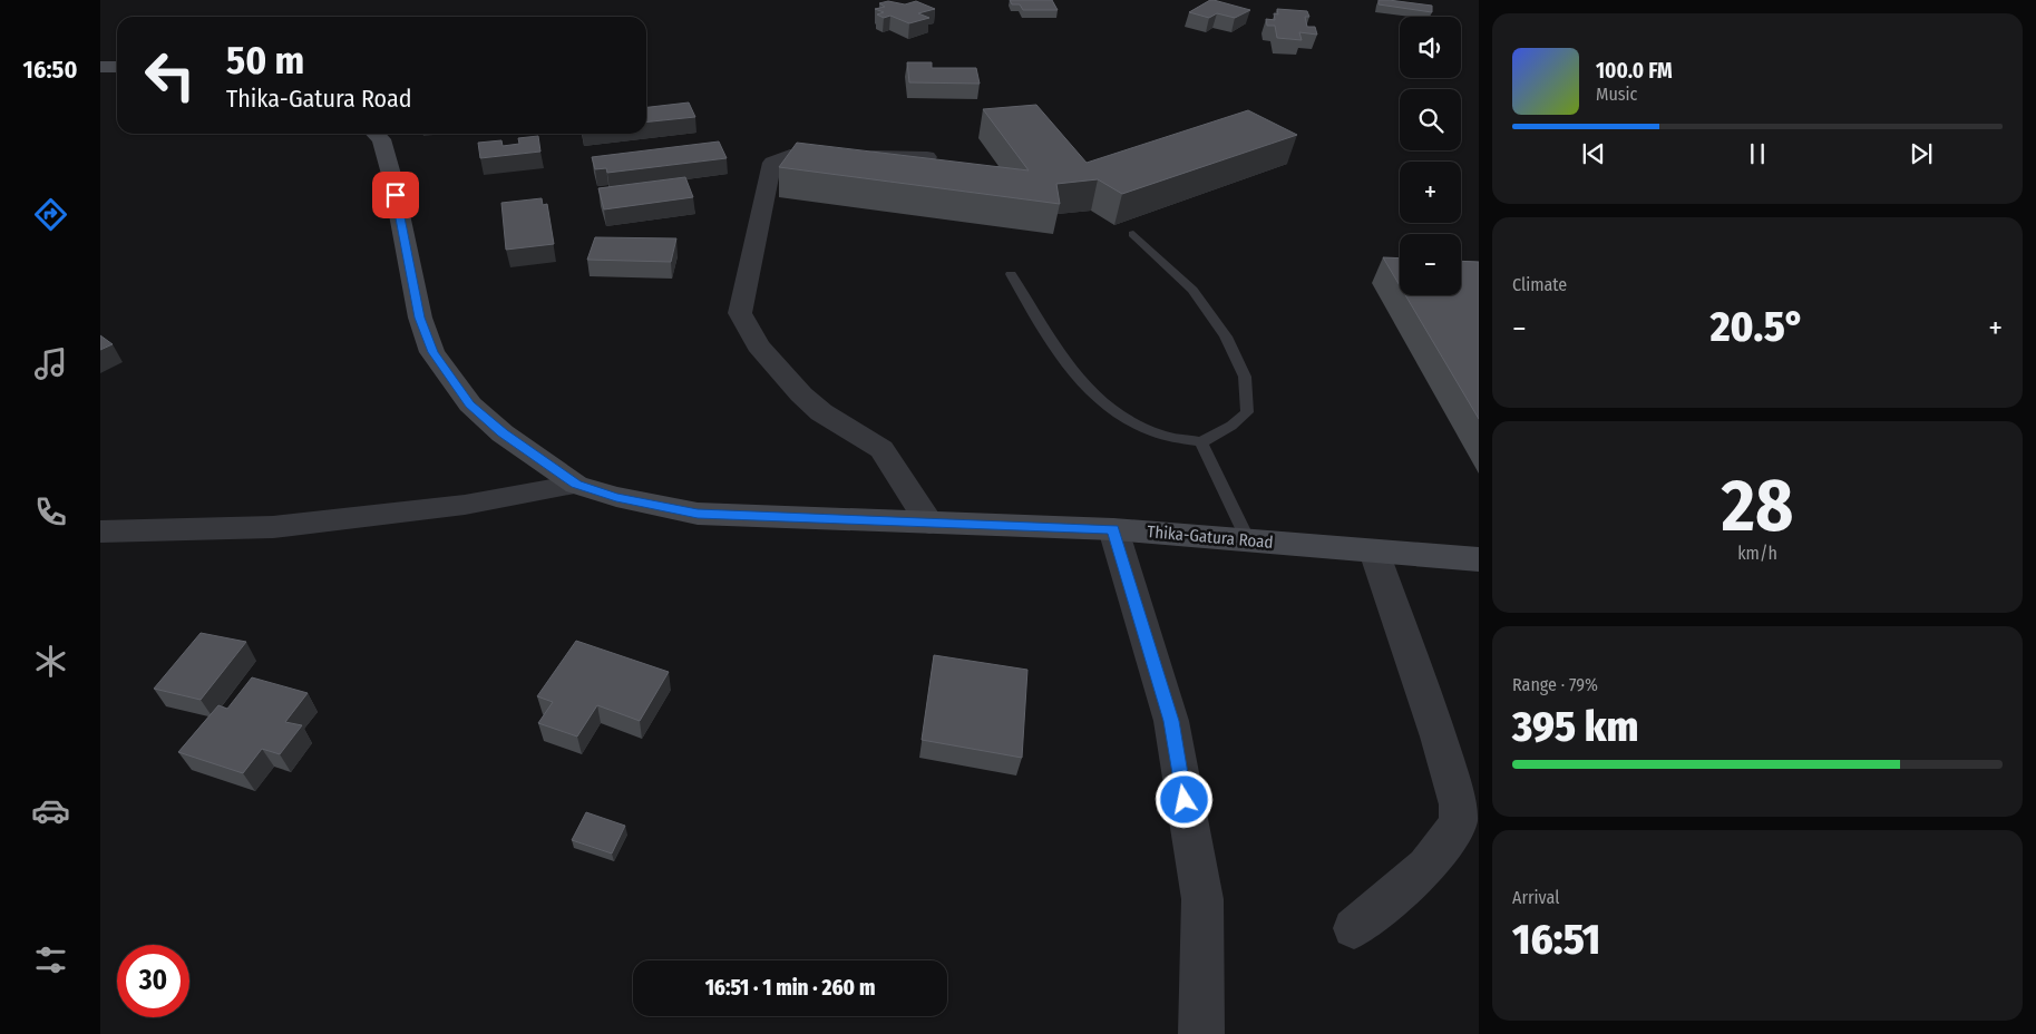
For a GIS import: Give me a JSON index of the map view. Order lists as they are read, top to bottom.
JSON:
{
  "streets": {
    "main road": ["Thika-Gatura Road"]
  },
  "page": {
    "tabs": "16:50",
    "map_buttons": ["+", "−"],
    "turn": ["50 m", "Thika-Gatura Road"],
    "song": ["100.0 FM", "Music"],
    "tile": [
      "Climate",
      ["28", "km/h"],
      ["Range · 79%", "395 km"],
      ["Arrival", "16:51"]
    ],
    "heat": ["−", "20.5°", "+"],
    "limit": "30",
    "trip": "16:51 · 1 min · 260 m"
  }
}
